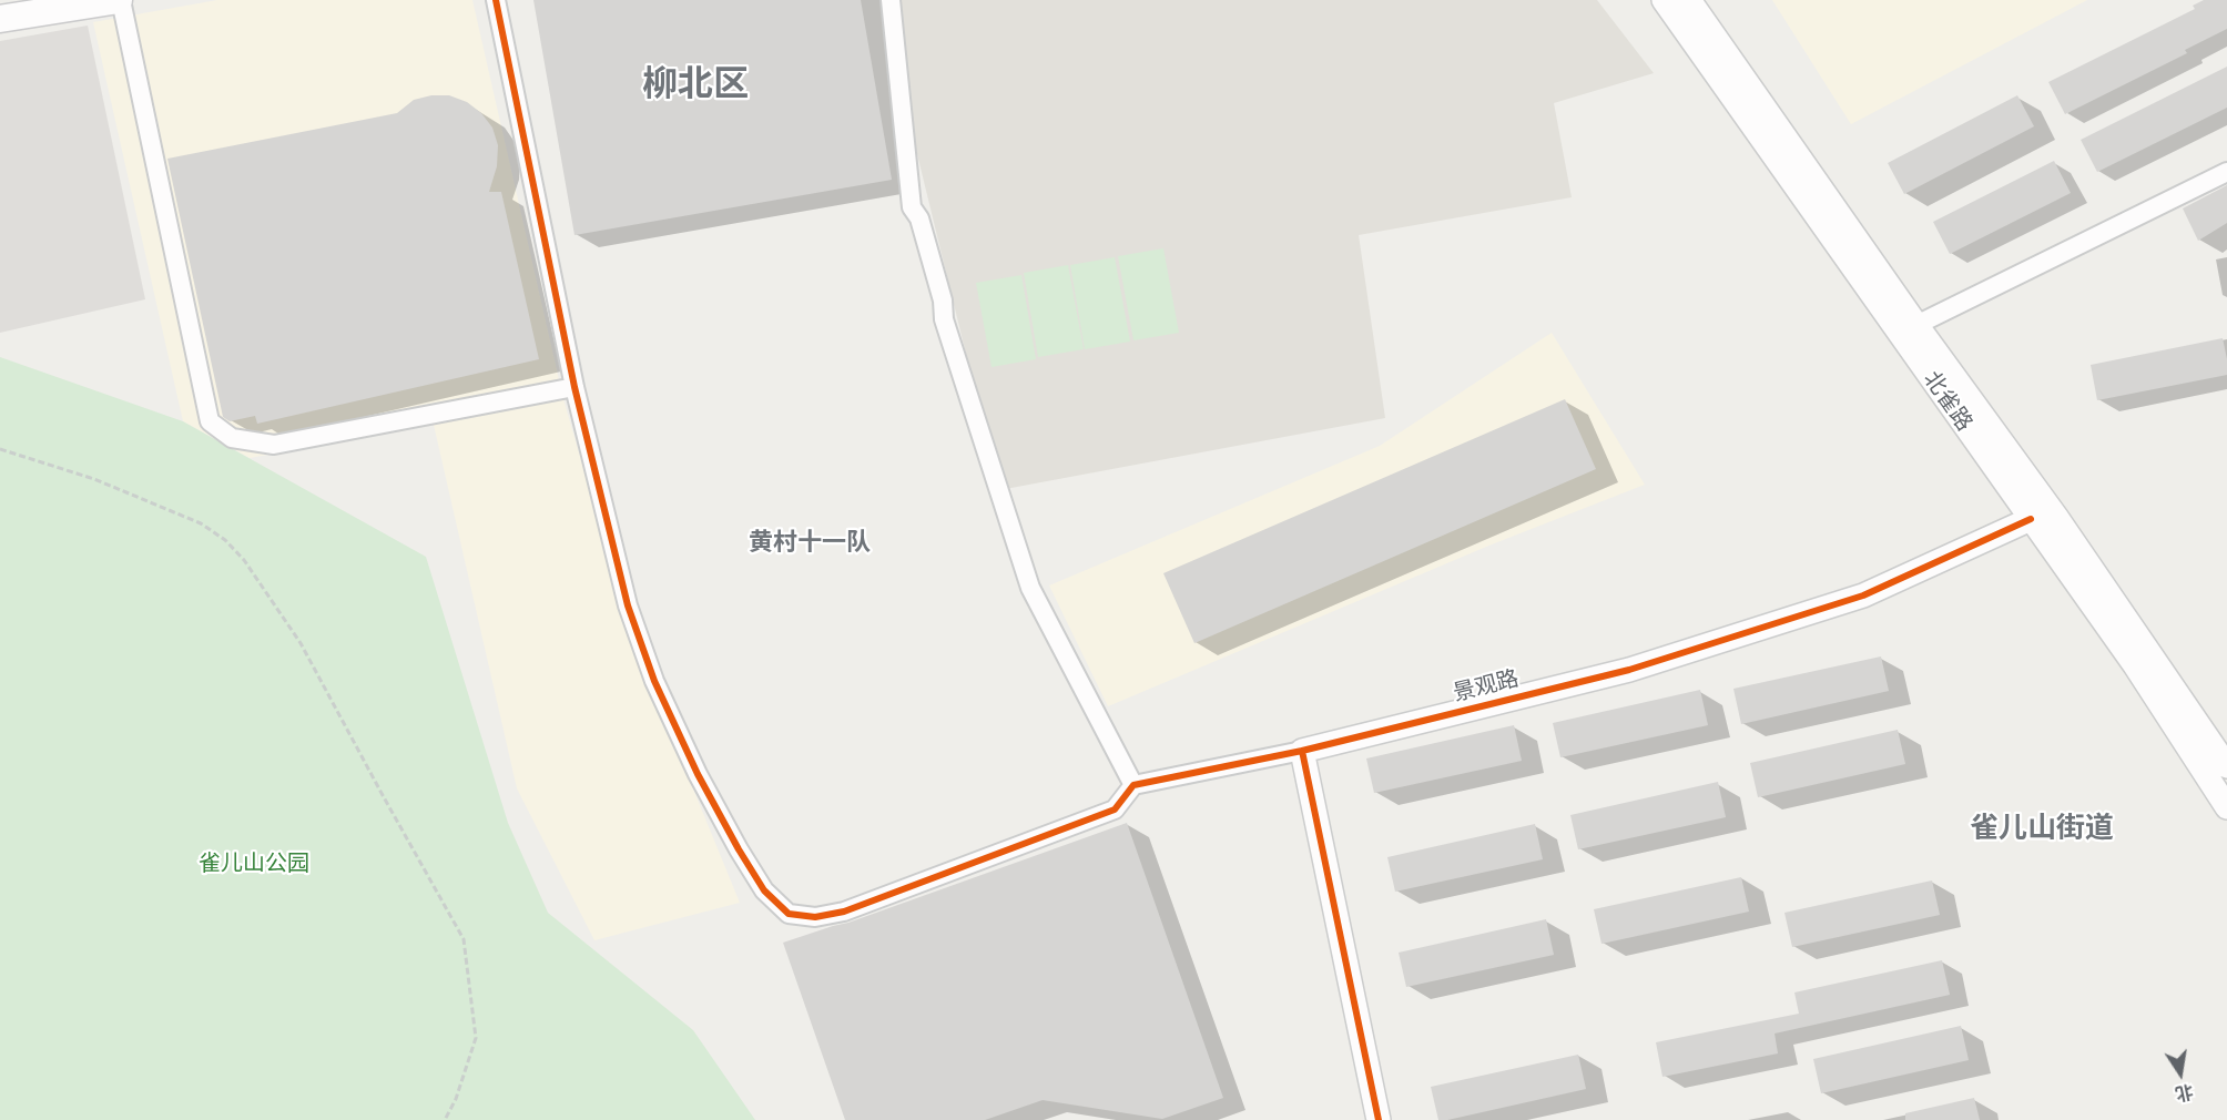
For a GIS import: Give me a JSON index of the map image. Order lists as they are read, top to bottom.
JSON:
{
  "streets": {
    "street": ["北雀路", "景观路"]
  },
  "crossings": [
    ["北雀路", "景观路"]
  ],
  "districts": ["柳北区", "黄村十一队", "雀儿山街道"],
  "parks": ["雀儿山公园"],
  "north": "bottom"
}
